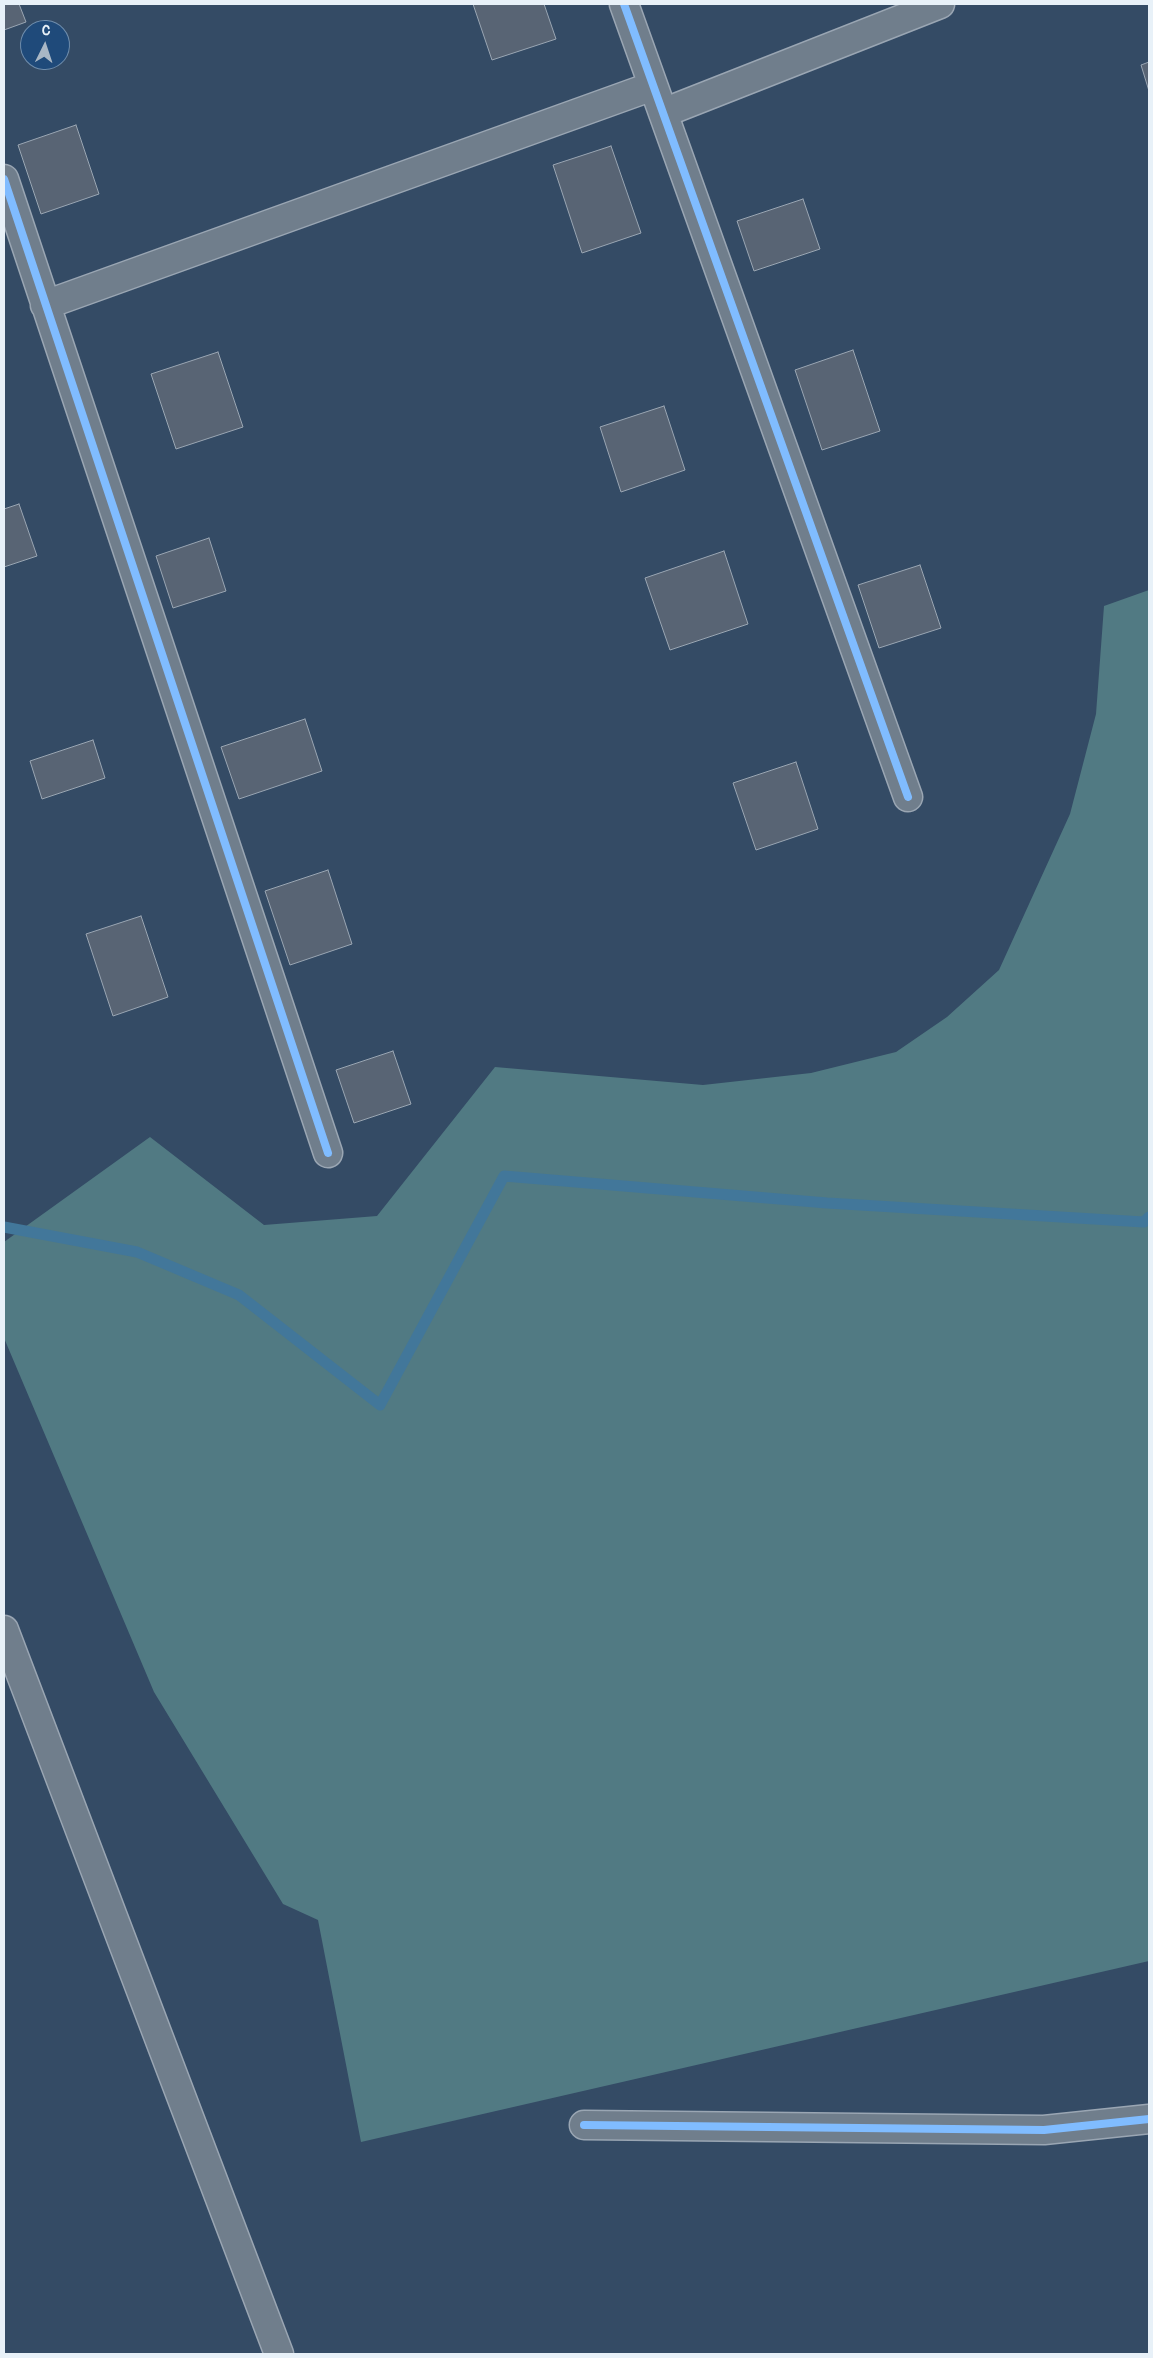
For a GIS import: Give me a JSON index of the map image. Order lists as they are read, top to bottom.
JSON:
{
  "north": "top"
}
